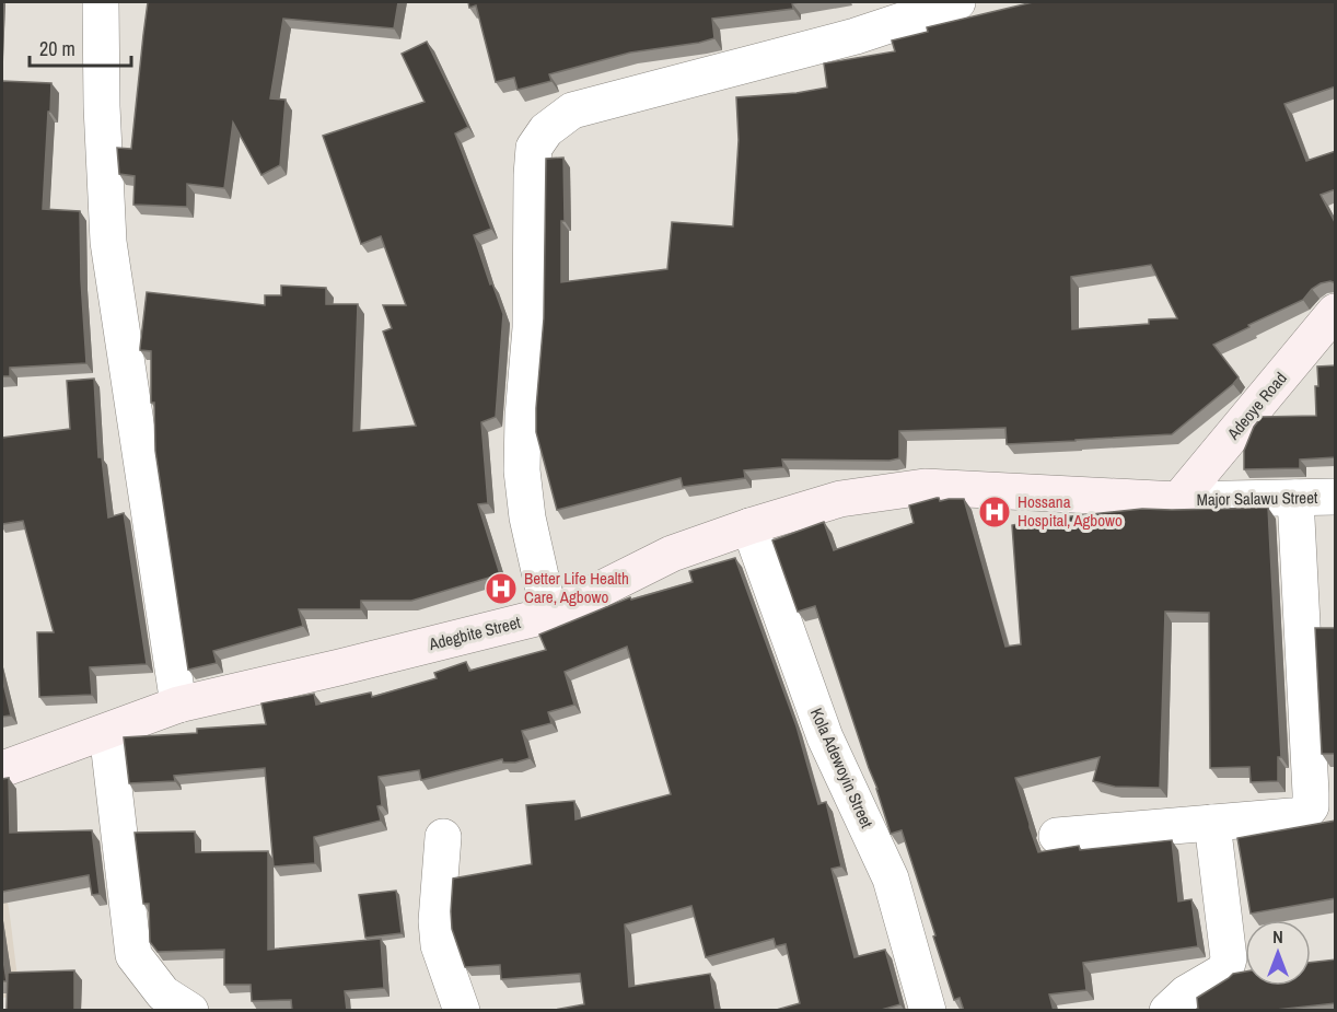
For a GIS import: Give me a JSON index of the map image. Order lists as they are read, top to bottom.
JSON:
{
  "streets": {
    "street": [
      "Adeoye Road",
      "Major Salawu Street",
      "Adegbite Street",
      "Kola Adewoyin Street"
    ]
  },
  "crossings": [
    ["Adeoye Road", "Major Salawu Street"],
    ["Adeoye Road", "Adegbite Street"],
    ["Major Salawu Street", "Adegbite Street"],
    ["Adegbite Street", "Kola Adewoyin Street"]
  ],
  "places": {
    "hospital": ["Hossana Hospital, Agbowo", "Better Life Health Care, Agbowo"]
  },
  "scale_bar": "20 m",
  "north": "top"
}
